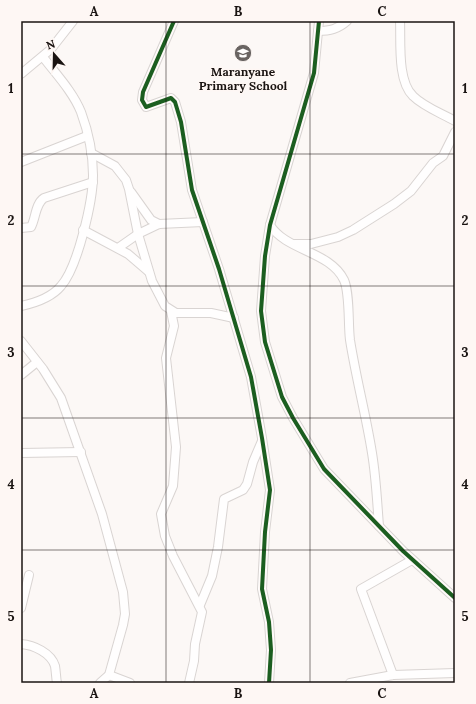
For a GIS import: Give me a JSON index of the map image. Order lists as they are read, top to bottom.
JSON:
{
  "places": {
    "school or university": ["Maranyane Primary School"]
  },
  "north": "top",
  "grid": {
    "columns": ["A", "B", "C"],
    "rows": [
      "1",
      "2",
      "3",
      "4",
      "5"
    ]
  }
}
